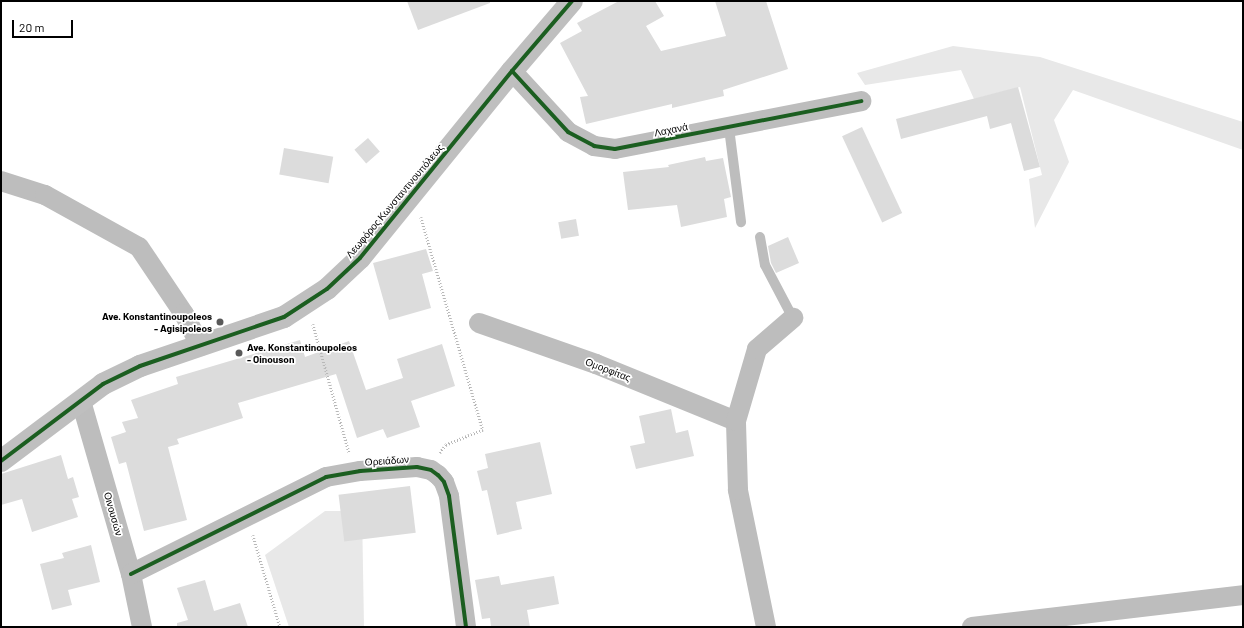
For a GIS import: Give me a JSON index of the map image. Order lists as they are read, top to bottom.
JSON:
{
  "streets": {
    "street": [
      "Λαχανά",
      "Λεωφόρος Κωνσταντινουπόλεως",
      "Ομορφίτας",
      "Ορειάδων",
      "Οινουσών"
    ]
  },
  "crossings": [
    ["Λαχανά", "Λεωφόρος Κωνσταντινουπόλεως"],
    ["Λεωφόρος Κωνσταντινουπόλεως", "Οινουσών"],
    ["Ορειάδων", "Οινουσών"]
  ],
  "places": ["Ave. Konstantinoupoleos - Agisipoleos", "Ave. Konstantinoupoleos - Oinouson"],
  "scale_bar": "20 m"
}
